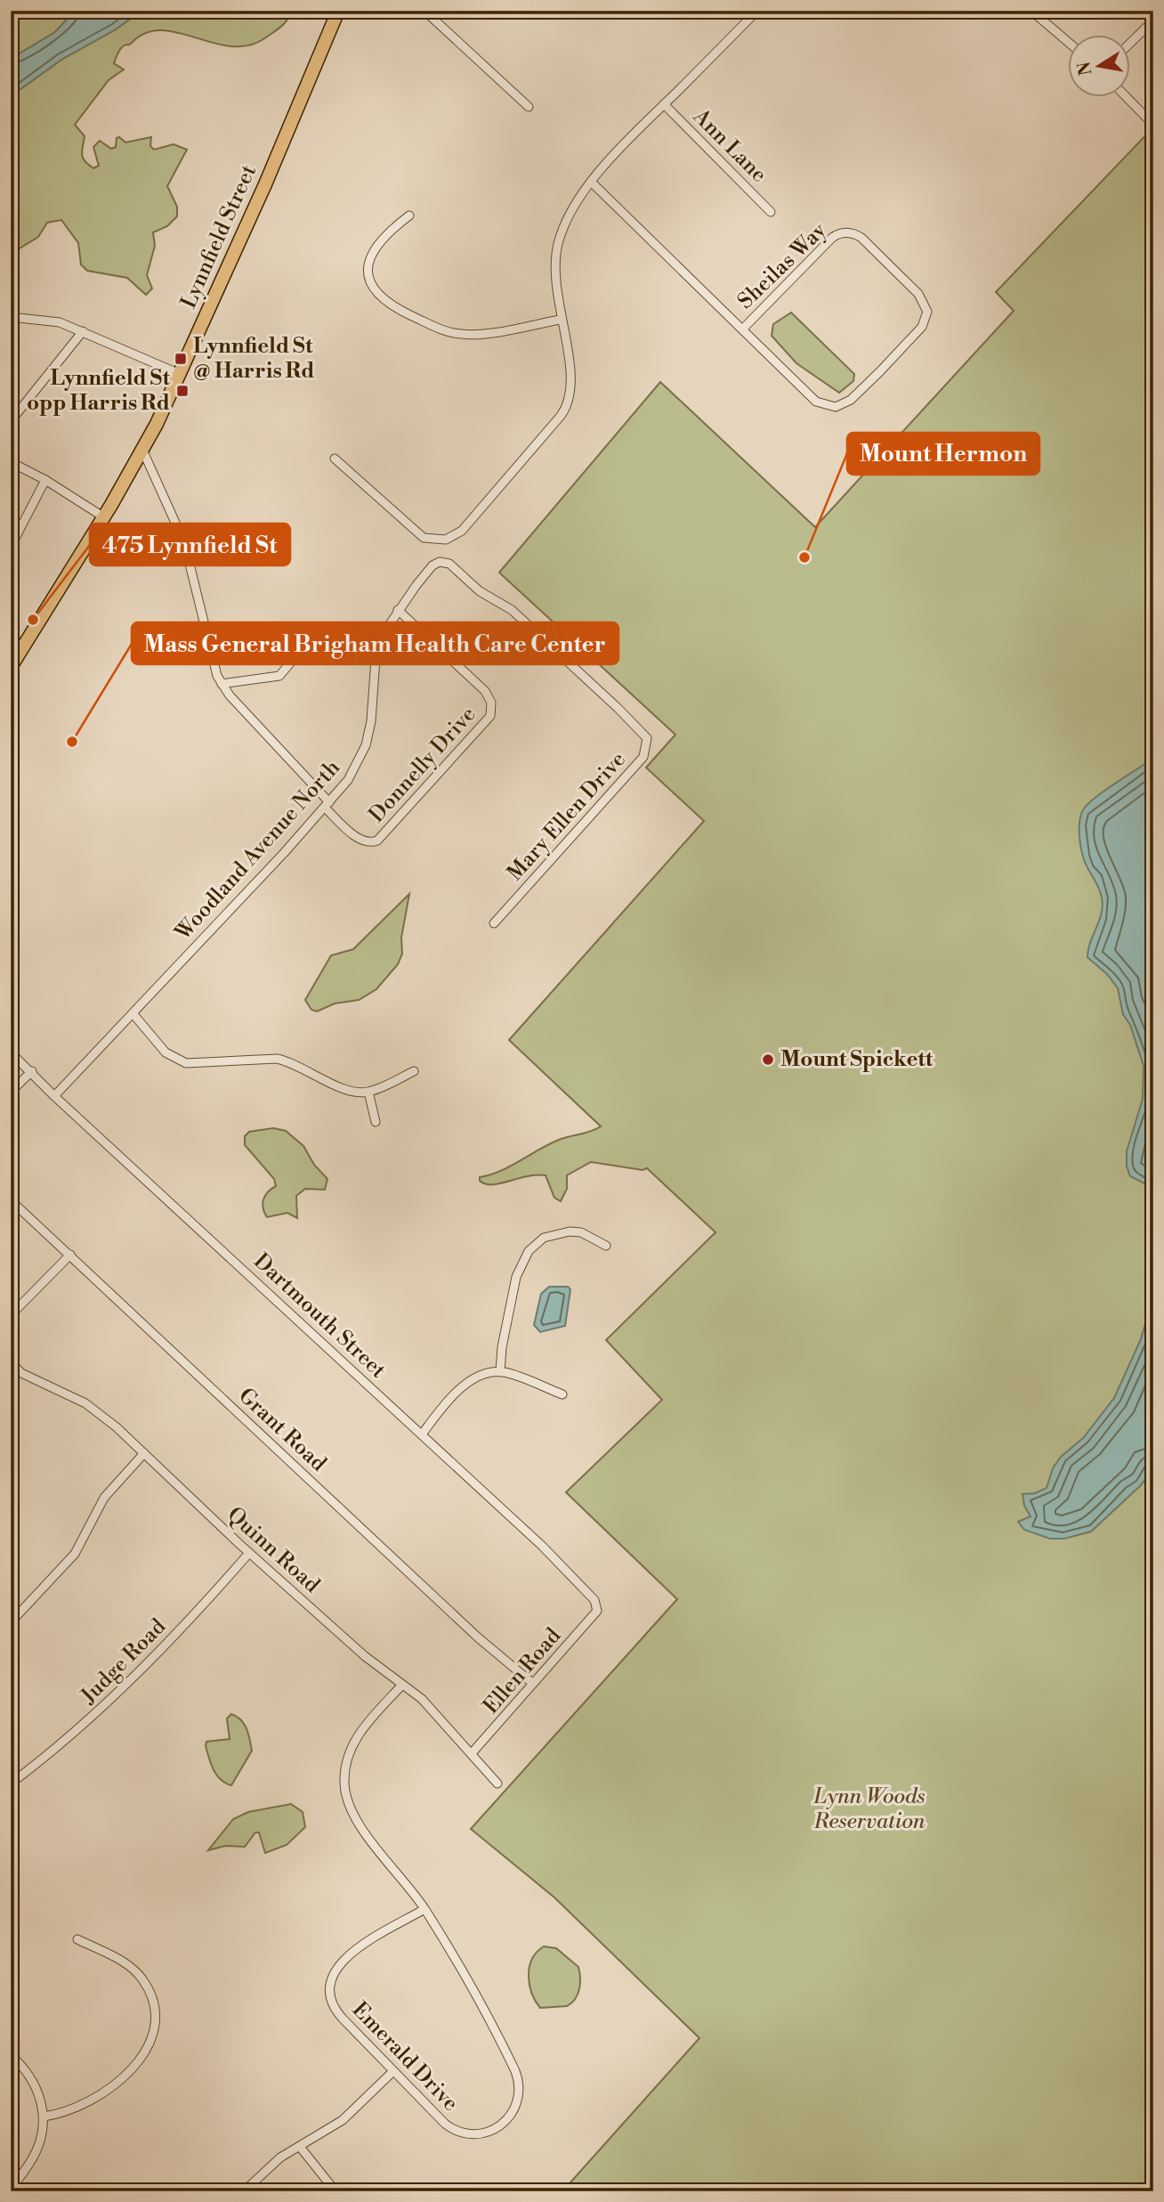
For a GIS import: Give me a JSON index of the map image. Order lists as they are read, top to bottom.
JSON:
{
  "streets": {
    "main road": ["Lynnfield Street"],
    "street": [
      "Ann Lane",
      "Sheilas Way",
      "Donnelly Drive",
      "Mary Ellen Drive",
      "Woodland Avenue North",
      "Dartmouth Street",
      "Grant Road",
      "Quinn Road",
      "Judge Road",
      "Ellen Road",
      "Emerald Drive"
    ]
  },
  "crossings": [
    ["Donnelly Drive", "Woodland Avenue North"],
    ["Mary Ellen Drive", "Woodland Avenue North"],
    ["Woodland Avenue North", "Dartmouth Street"],
    ["Dartmouth Street", "Ellen Road"],
    ["Grant Road", "Ellen Road"],
    ["Quinn Road", "Judge Road"],
    ["Quinn Road", "Ellen Road"],
    ["Quinn Road", "Emerald Drive"]
  ],
  "parks": ["Lynn Woods Reservation"],
  "places": {
    "transit": ["Lynnfield St @ Harris Rd", "Lynnfield St opp Harris Rd"],
    "other": [
      "Mount Hermon",
      "475 Lynnfield St",
      "Mass General Brigham Health Care Center",
      "Mount Spickett"
    ]
  },
  "north": "left"
}
